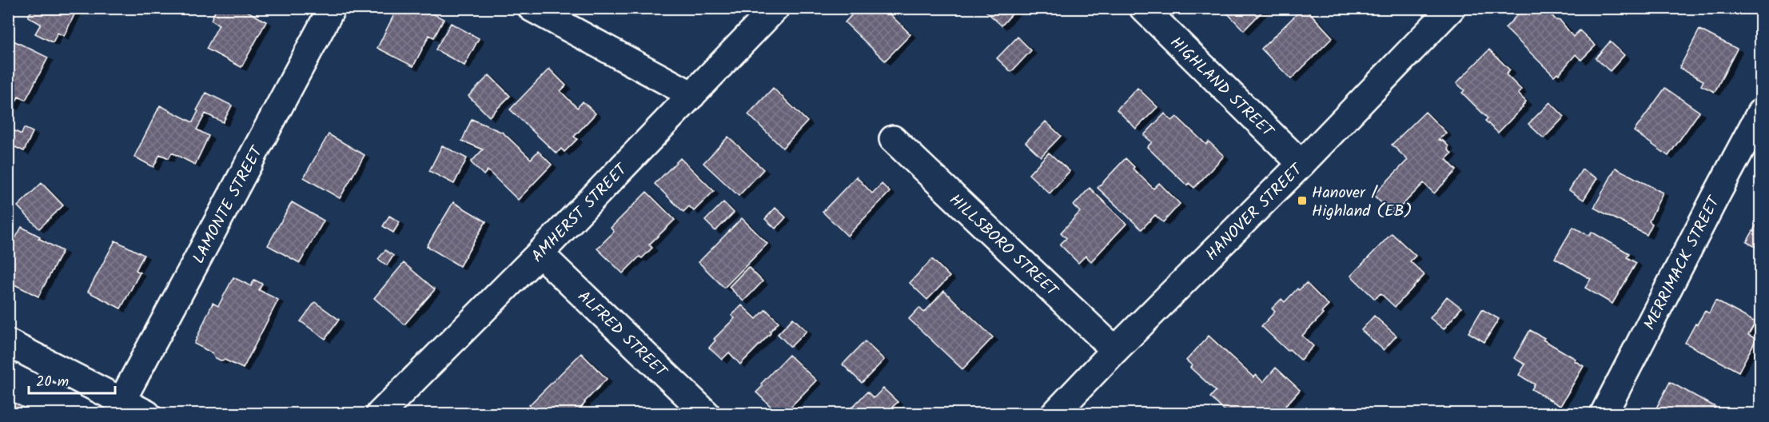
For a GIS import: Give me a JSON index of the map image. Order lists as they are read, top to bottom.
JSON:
{
  "streets": {
    "street": [
      "HIGHLAND STREET",
      "LAMONTE STREET",
      "HANOVER STREET",
      "AMHERST STREET",
      "HILLSBORO STREET",
      "MERRIMACK STREET",
      "ALFRED STREET"
    ]
  },
  "crossings": [
    ["HIGHLAND STREET", "HANOVER STREET"],
    ["HANOVER STREET", "HILLSBORO STREET"],
    ["AMHERST STREET", "ALFRED STREET"]
  ],
  "places": {
    "transit": ["Hanover / Highland (EB)"]
  },
  "scale_bar": "20 m"
}
